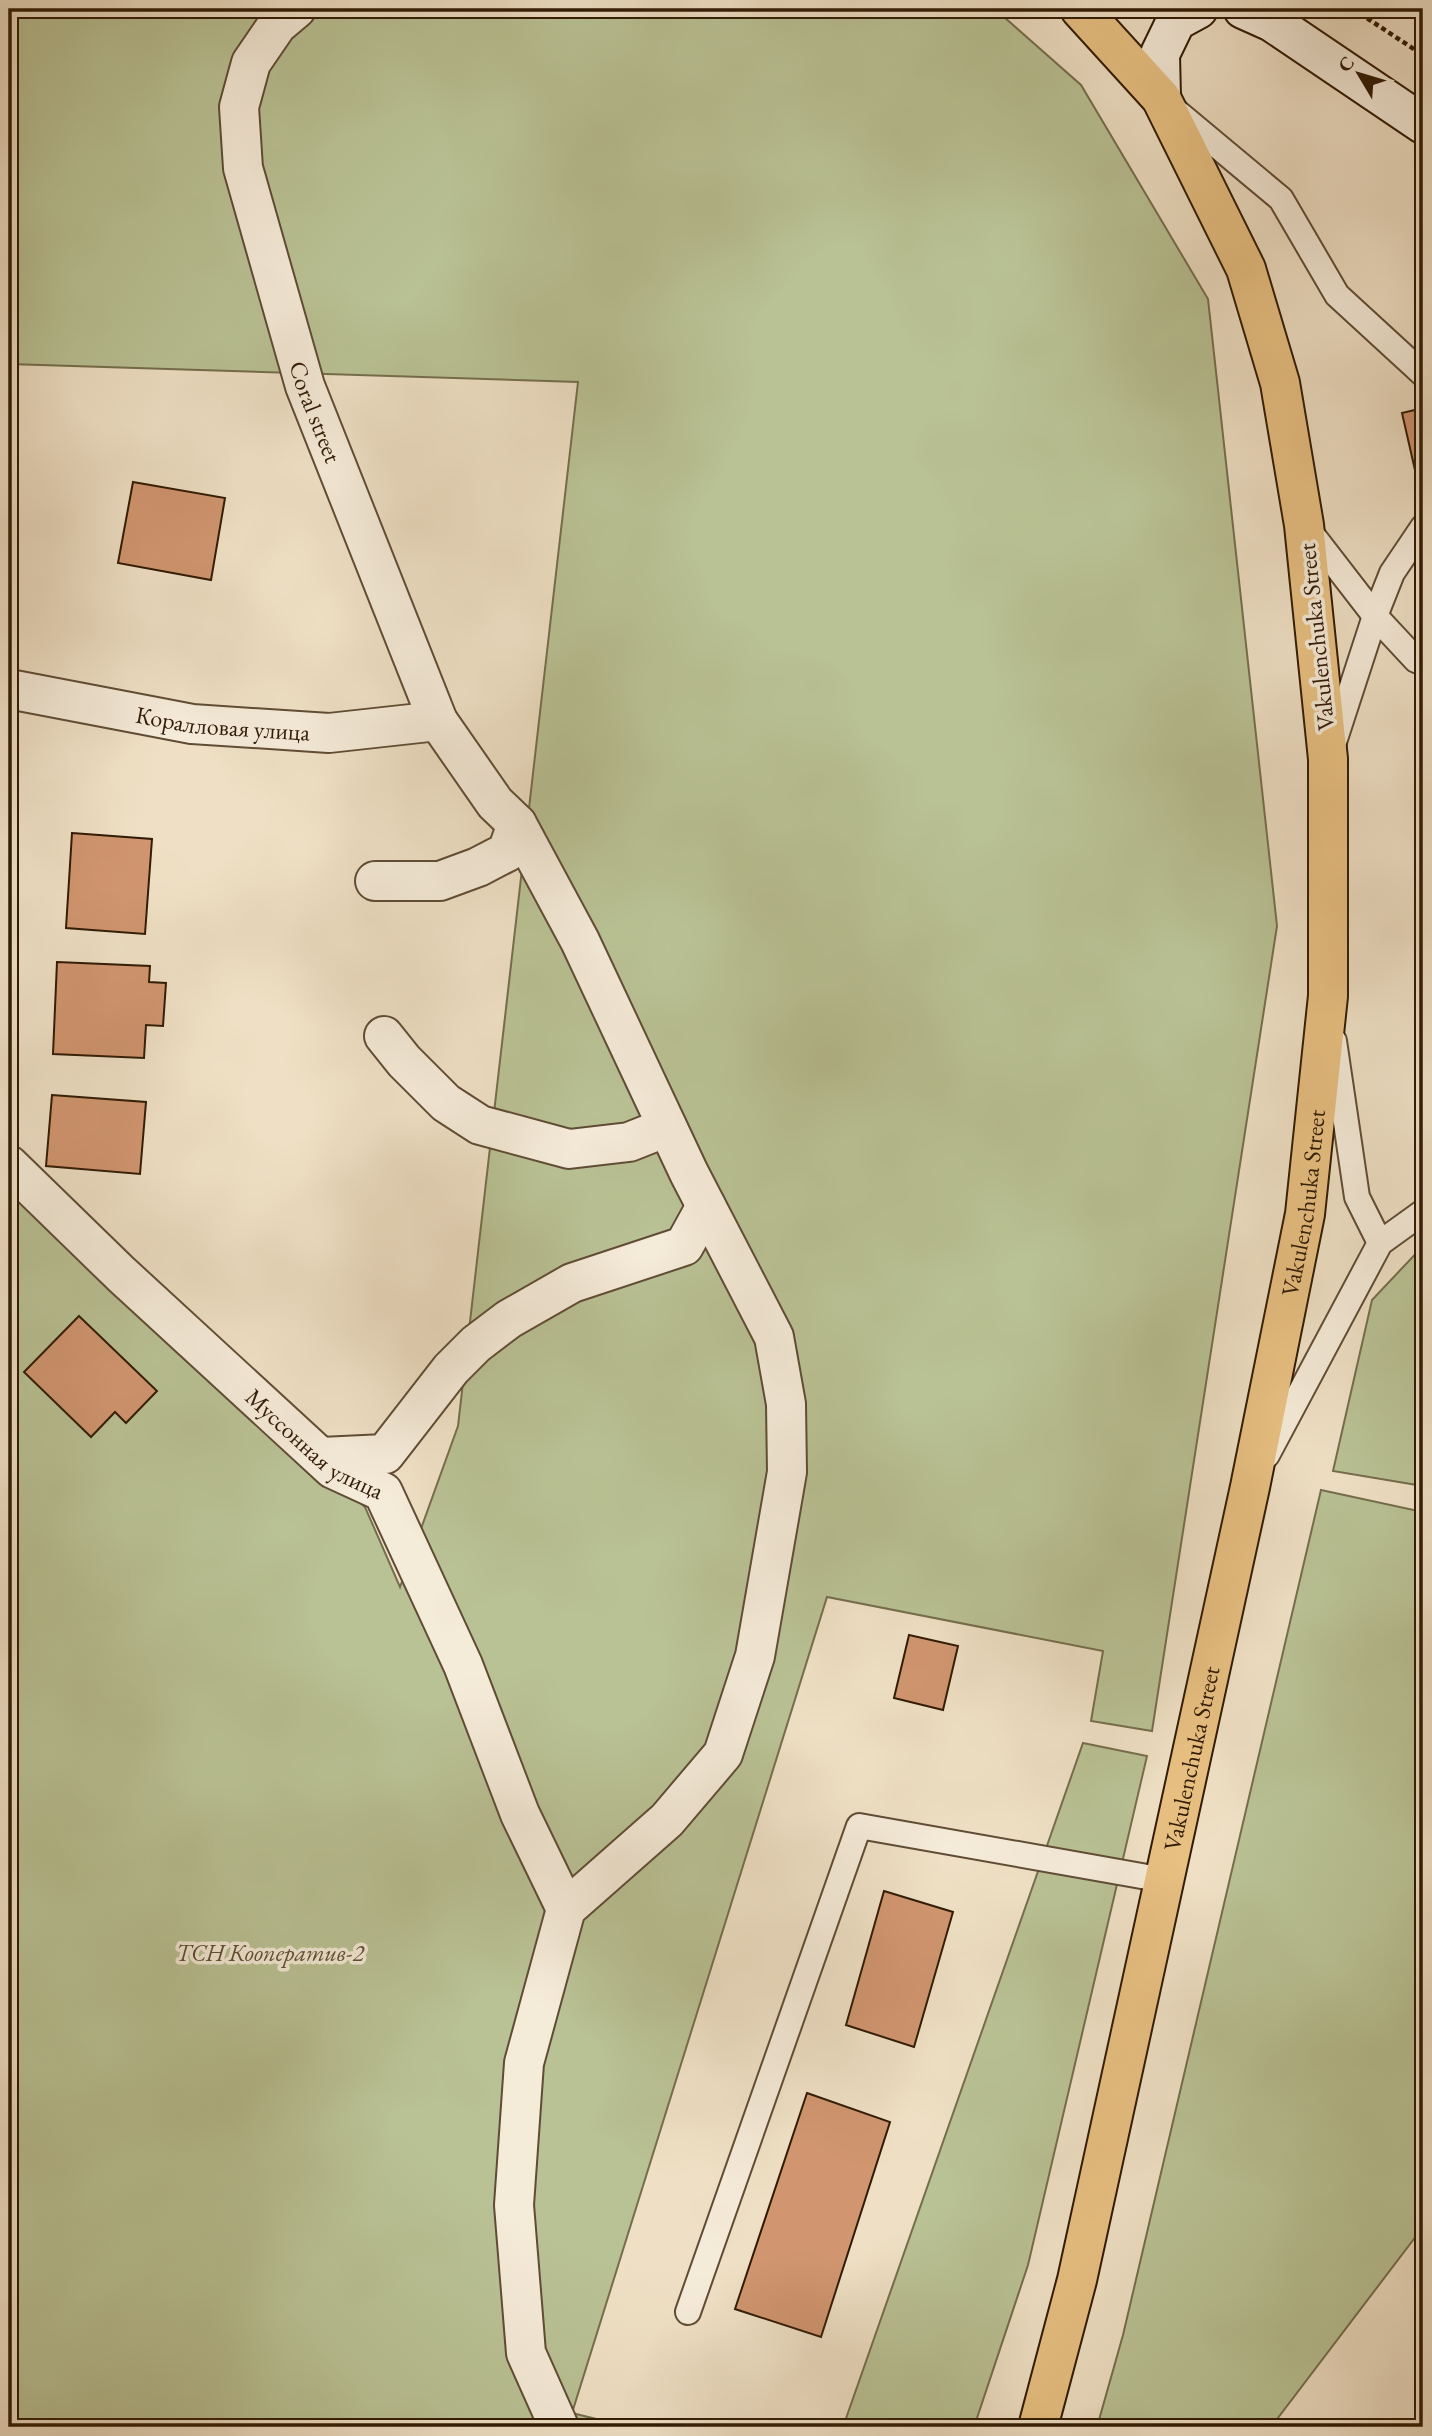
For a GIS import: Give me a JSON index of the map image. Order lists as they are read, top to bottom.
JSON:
{
  "streets": {
    "main road": ["Vakulenchuka Street"],
    "street": ["Coral street", "Коралловая улица", "Муссонная улица"]
  },
  "crossings": [
    ["Coral street", "Коралловая улица"],
    ["Coral street", "Муссонная улица"]
  ],
  "parks": ["ТСН Кооператив-2"],
  "north": "top left"
}
